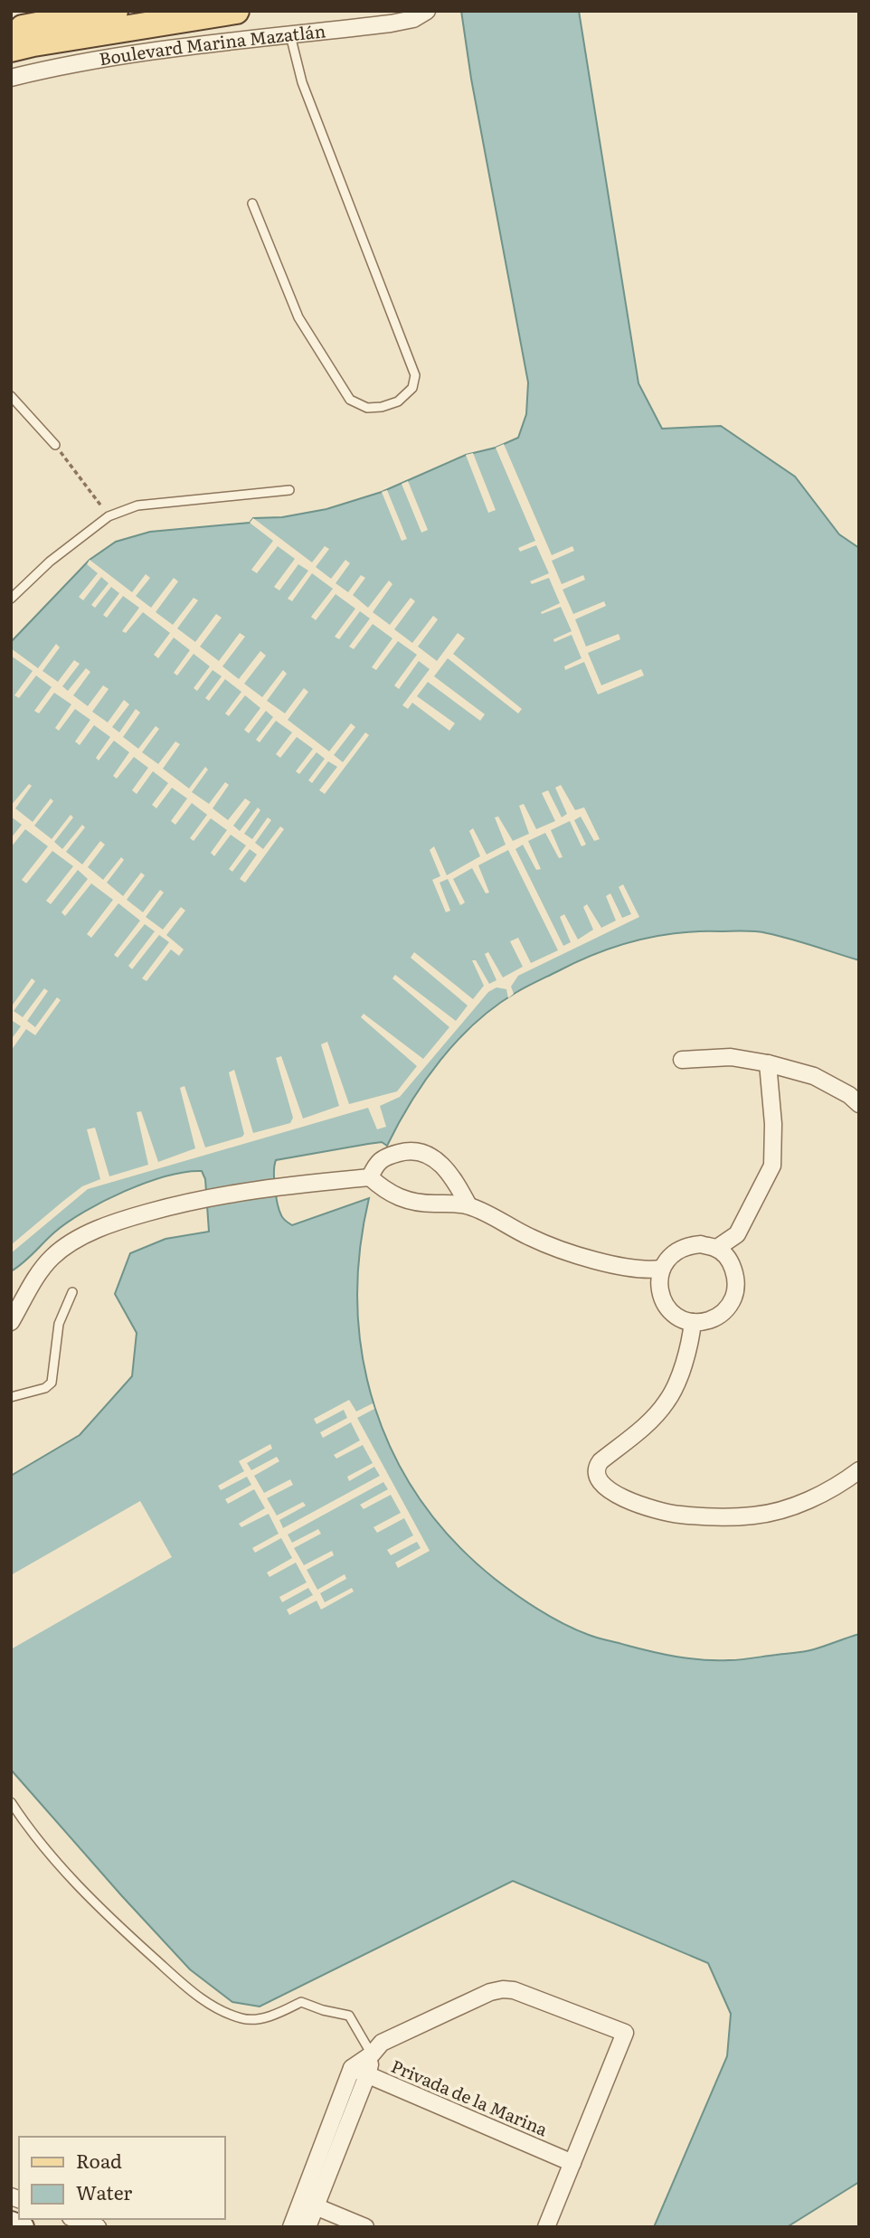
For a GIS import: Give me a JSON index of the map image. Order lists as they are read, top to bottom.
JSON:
{
  "streets": {
    "main road": ["Boulevard Marina Mazatlán"],
    "street": ["Privada de la Marina"]
  },
  "legend": ["Road", "Water"]
}
